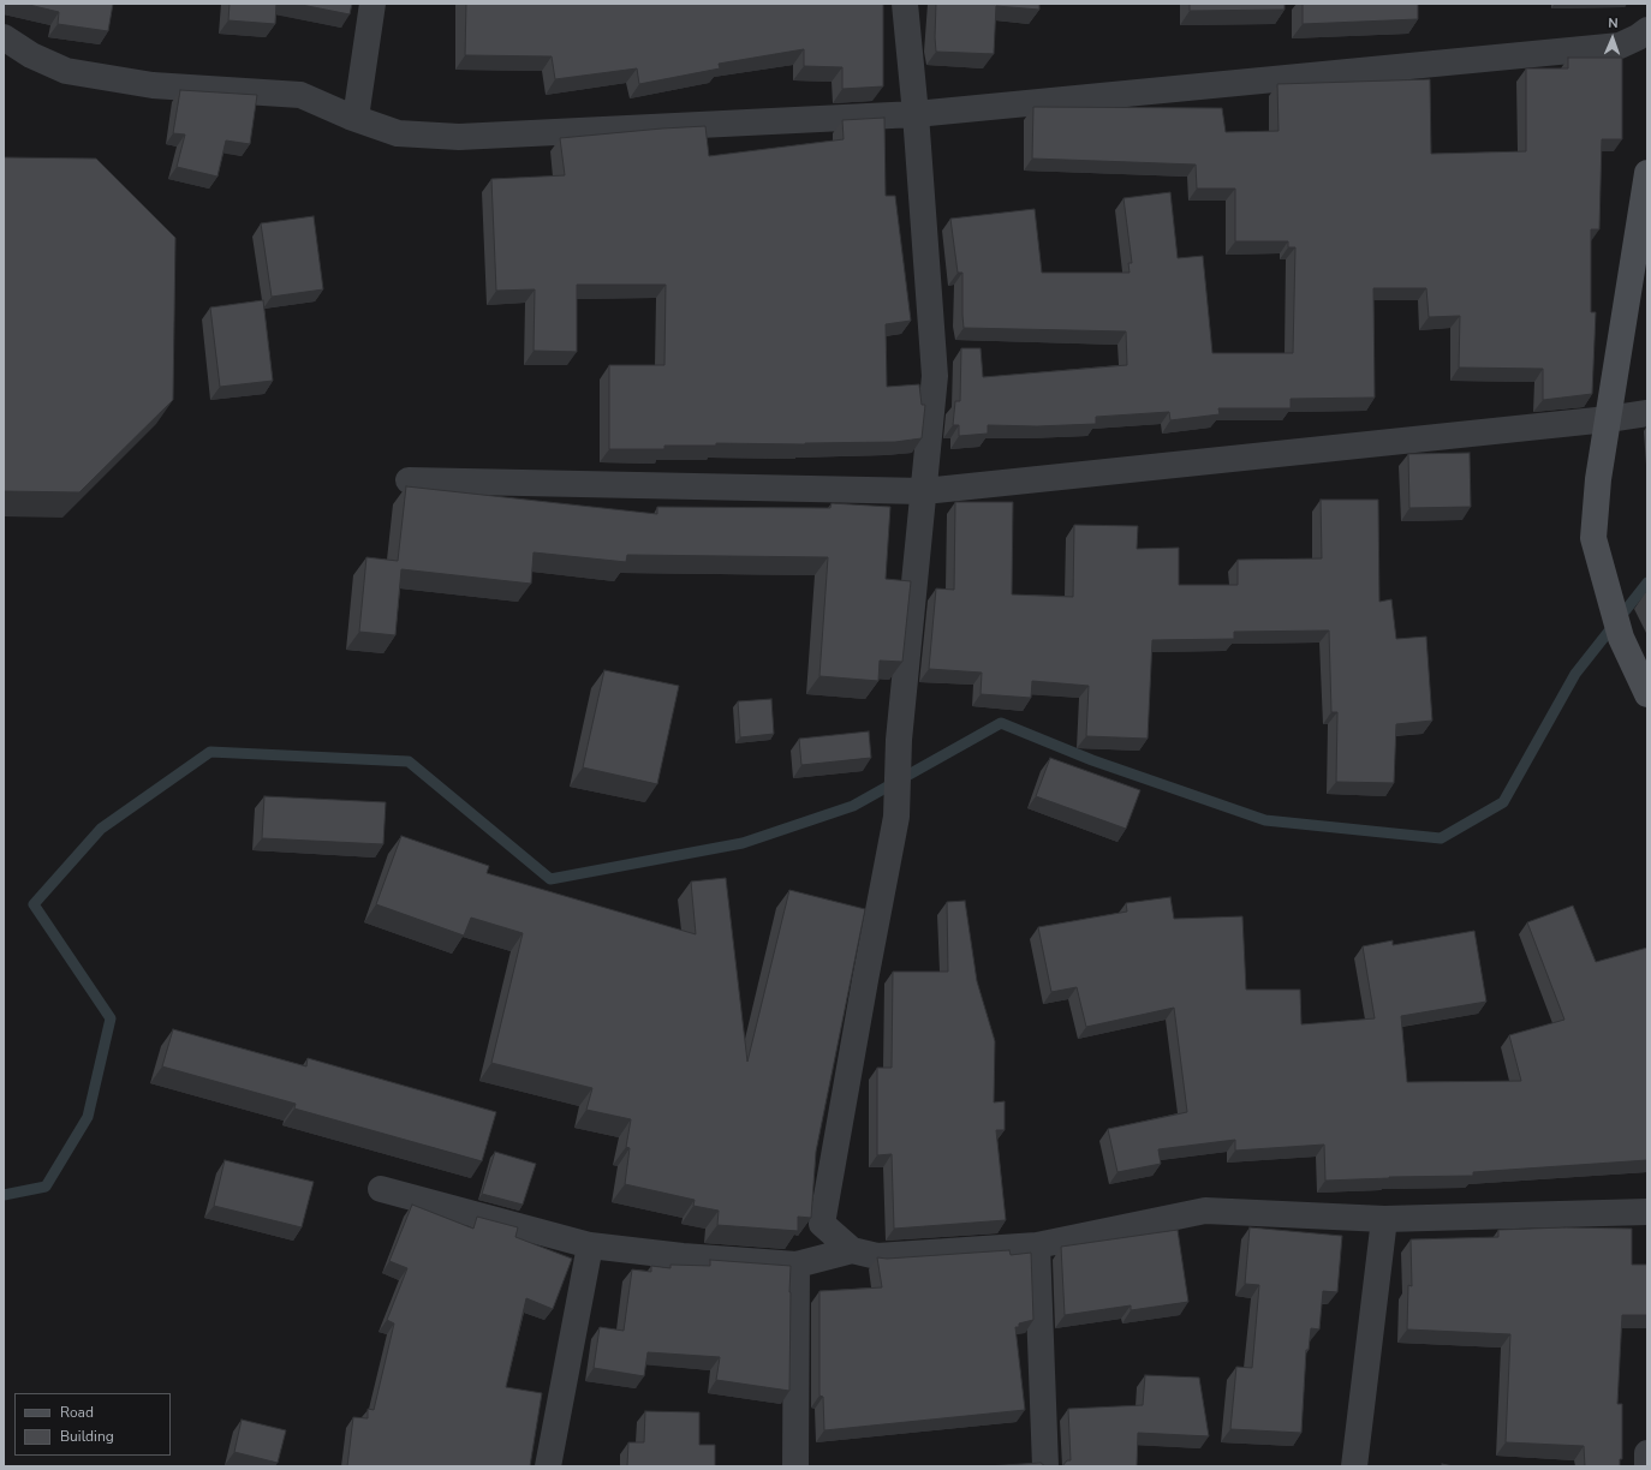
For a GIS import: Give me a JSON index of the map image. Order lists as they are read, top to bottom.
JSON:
{
  "legend": ["Road", "Building"],
  "north": "top"
}
